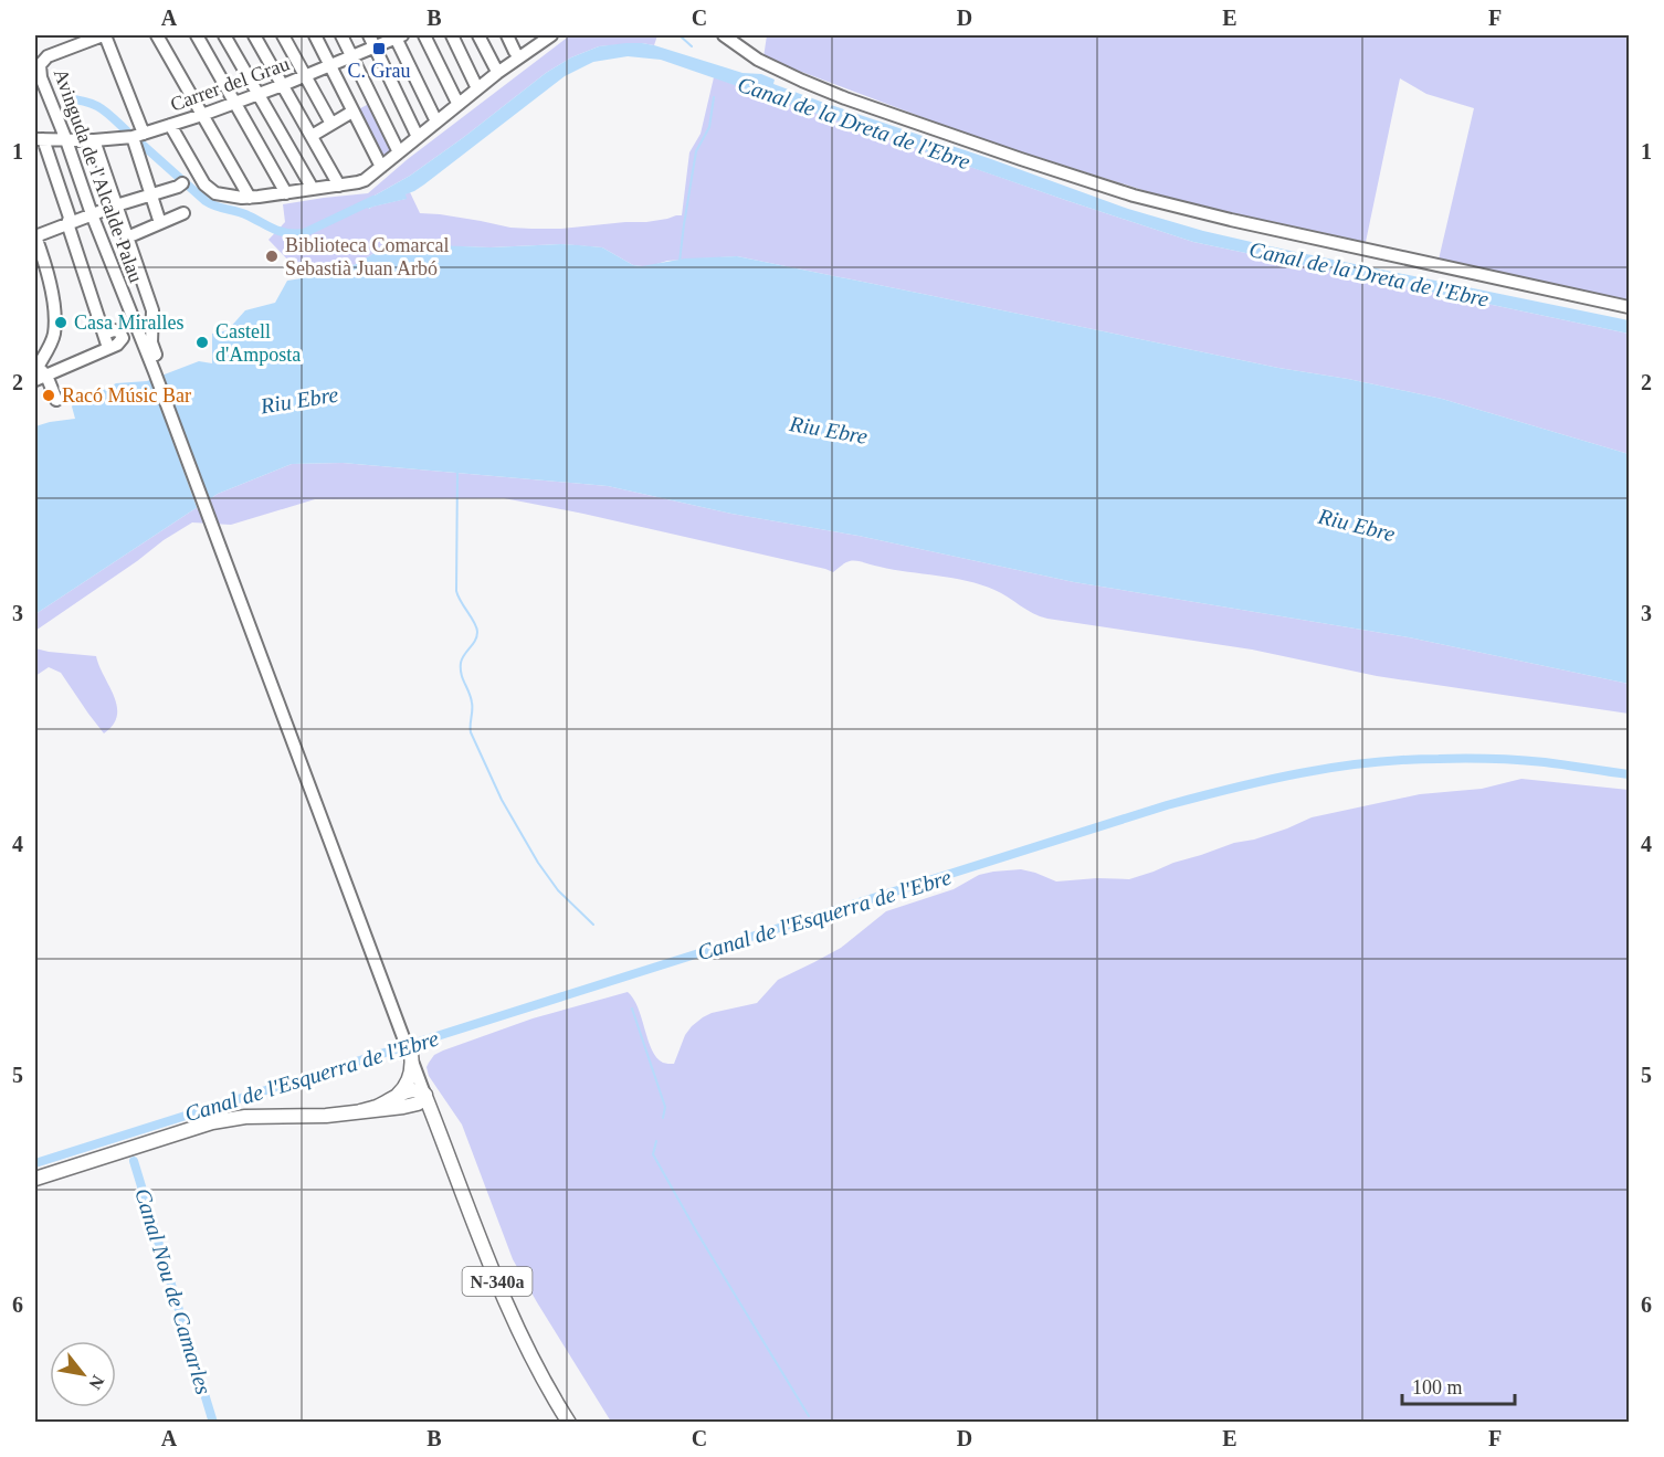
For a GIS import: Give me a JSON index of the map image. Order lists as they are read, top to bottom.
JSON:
{
  "streets": {
    "main road": ["N-340a"],
    "street": ["Carrer del Grau", "Avinguda de l'Alcalde Palau"]
  },
  "crossings": [
    ["Carrer del Grau", "Avinguda de l'Alcalde Palau"],
    ["Avinguda de l'Alcalde Palau", "N-340a"]
  ],
  "water": [
    "Canal de la Dreta de l'Ebre",
    "Riu Ebre",
    "Canal de l'Esquerra de l'Ebre",
    "Canal Nou de Camarles"
  ],
  "places": {
    "transit": ["C. Grau"],
    "other": [
      "Biblioteca Comarcal Sebastià Juan Arbó",
      "Casa Miralles",
      "Castell d'Amposta",
      "Racó Músic Bar"
    ]
  },
  "scale_bar": "100 m",
  "north": "bottom right",
  "grid": {
    "columns": [
      "A",
      "B",
      "C",
      "D",
      "E",
      "F"
    ],
    "rows": [
      "1",
      "2",
      "3",
      "4",
      "5",
      "6"
    ]
  }
}
